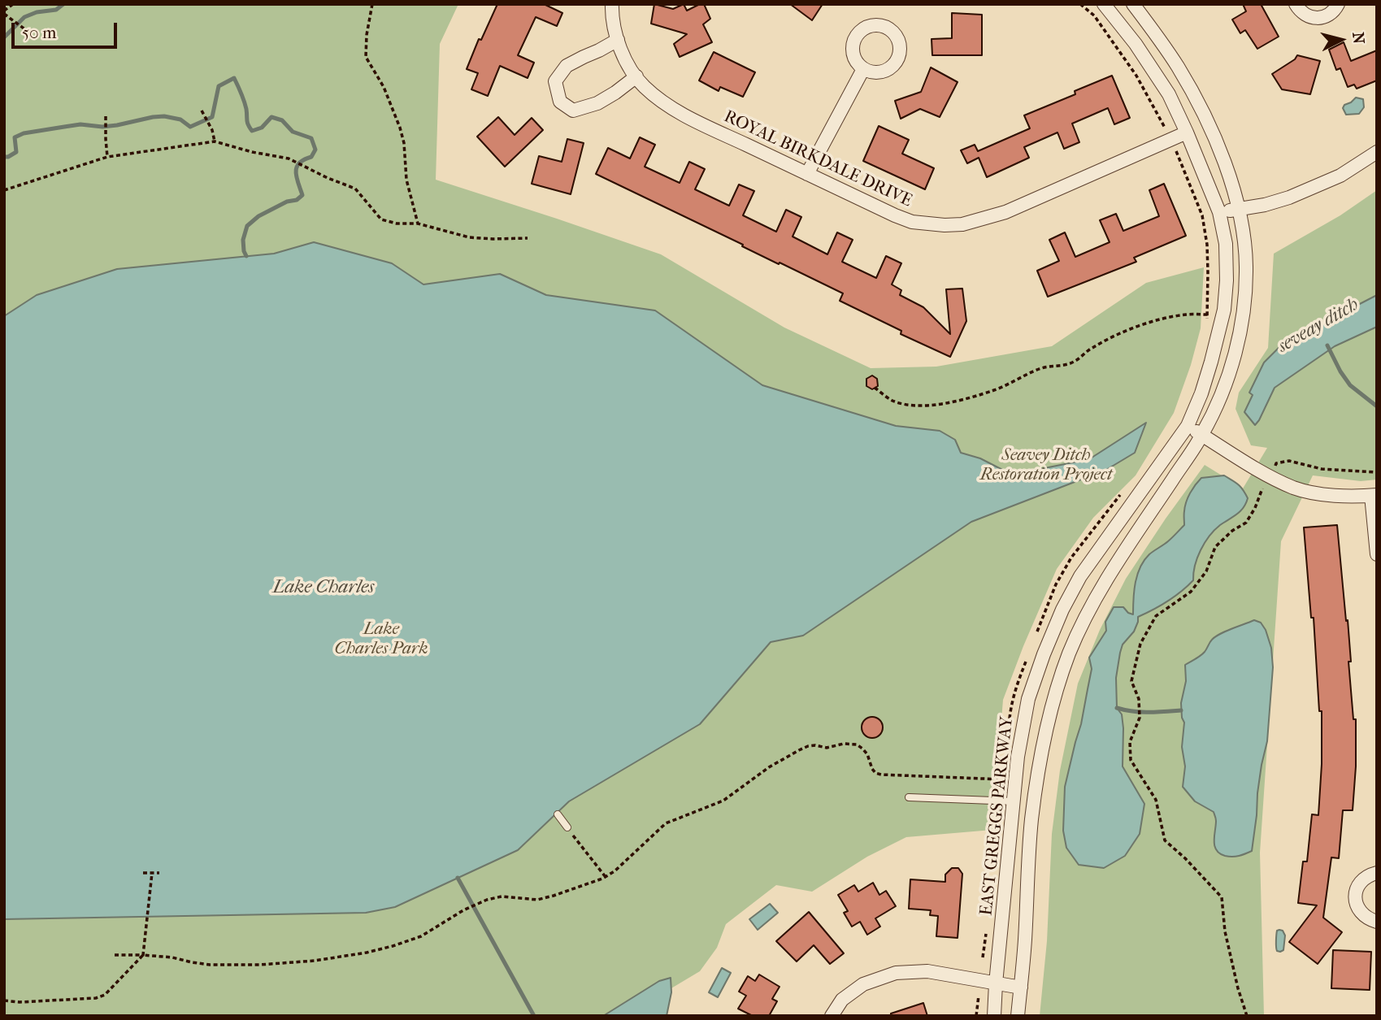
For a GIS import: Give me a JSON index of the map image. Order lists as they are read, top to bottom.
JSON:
{
  "streets": {
    "street": ["ROYAL BIRKDALE DRIVE", "EAST GREGGS PARKWAY"]
  },
  "crossings": [
    ["ROYAL BIRKDALE DRIVE", "EAST GREGGS PARKWAY"]
  ],
  "water": ["seveay ditch", "Lake Charles"],
  "parks": ["Seavey Ditch Restoration Project", "Lake Charles Park"],
  "scale_bar": "50 m",
  "north": "right"
}
